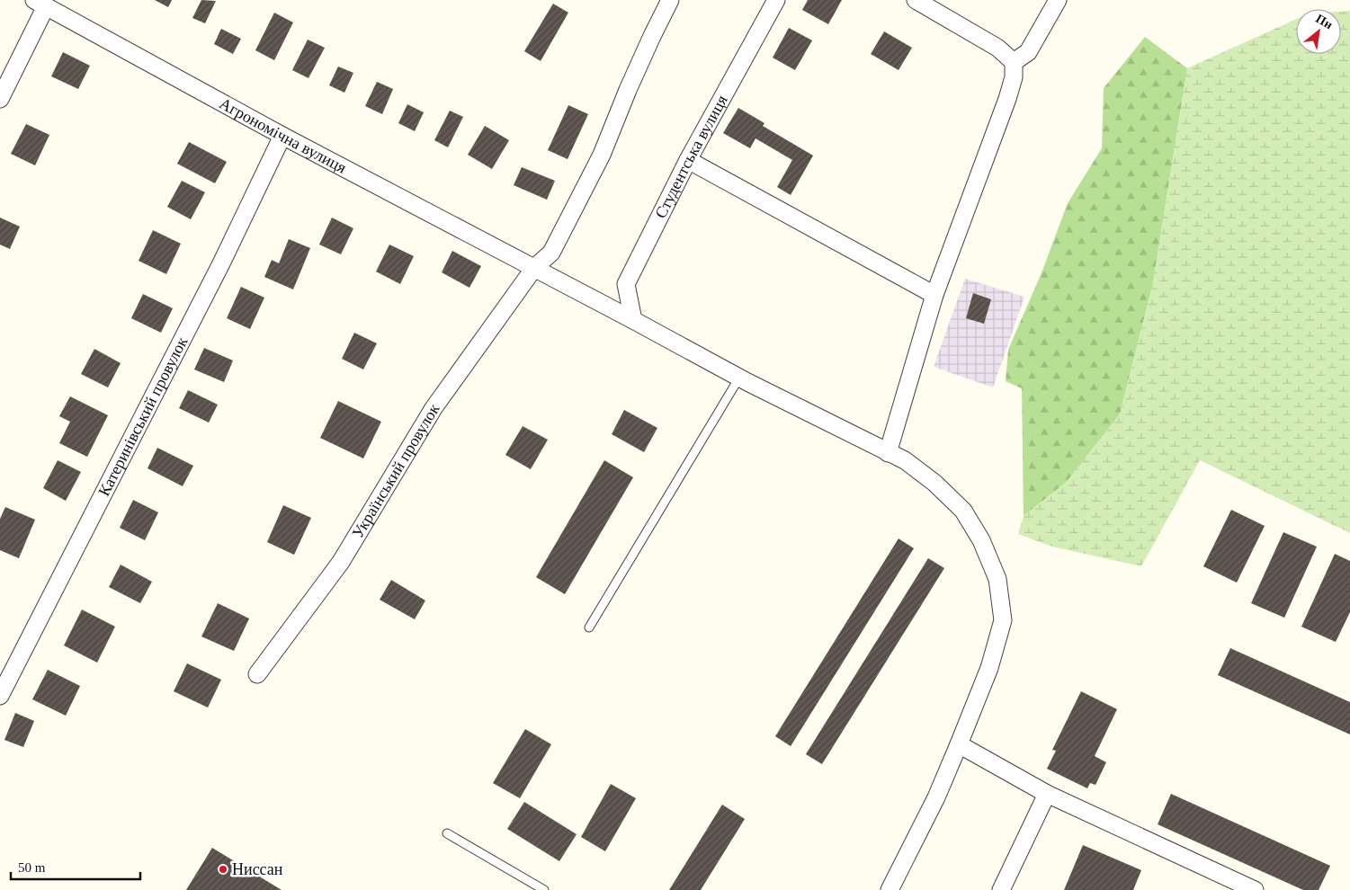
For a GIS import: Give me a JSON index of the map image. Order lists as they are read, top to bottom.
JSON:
{
  "streets": {
    "street": [
      "Агрономічна вулиця",
      "Студентська вулиця",
      "Катеринівський провулок",
      "Український провулок"
    ]
  },
  "crossings": [
    ["Агрономічна вулиця", "Студентська вулиця"],
    ["Агрономічна вулиця", "Катеринівський провулок"],
    ["Агрономічна вулиця", "Український провулок"]
  ],
  "places": ["Ниссан"],
  "scale_bar": "50 m",
  "north": "top right"
}
